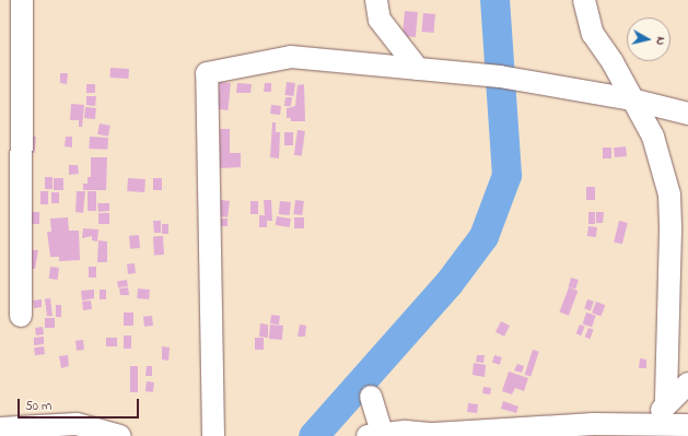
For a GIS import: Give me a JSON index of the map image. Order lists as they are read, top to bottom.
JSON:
{
  "scale_bar": "50 m",
  "north": "right"
}
